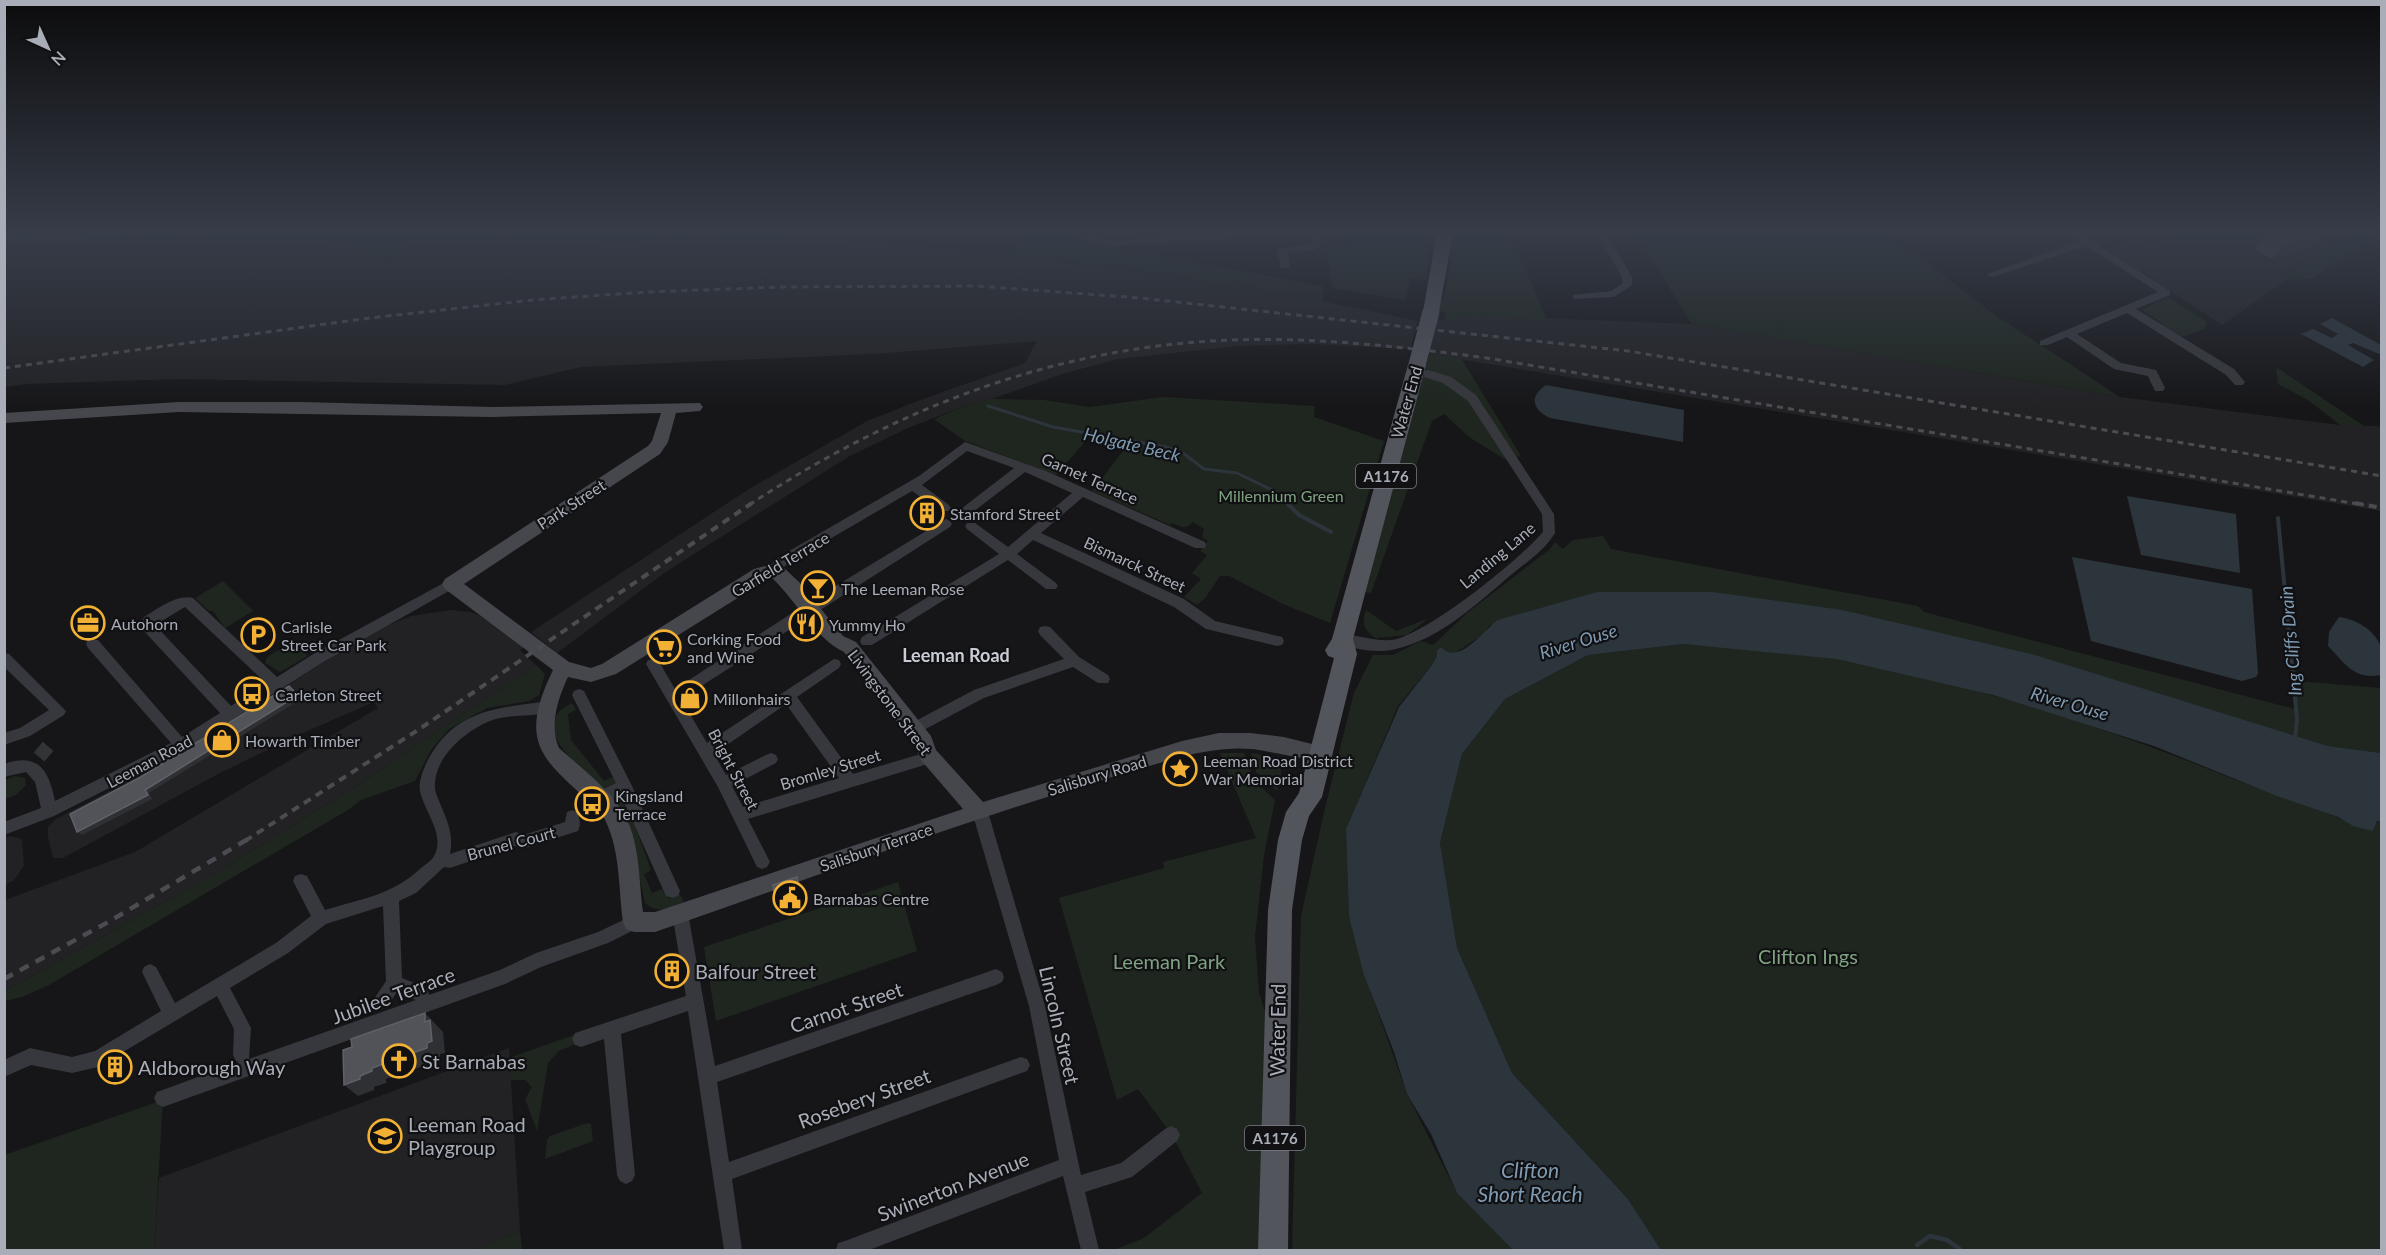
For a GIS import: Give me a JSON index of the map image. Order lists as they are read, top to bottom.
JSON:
{
  "streets": {
    "main road": ["Water End", "A1176"],
    "street": [
      "Garnet Terrace",
      "Park Street",
      "Landing Lane",
      "Garfield Terrace",
      "Bismarck Street",
      "Livingstone Street",
      "Leeman Road",
      "Bright Street",
      "Bromley Street",
      "Salisbury Road",
      "Brunel Court",
      "Salisbury Terrace",
      "Jubilee Terrace",
      "Carnot Street",
      "Lincoln Street",
      "Rosebery Street",
      "Swinerton Avenue"
    ]
  },
  "crossings": [
    ["Water End", "Landing Lane"],
    ["Water End", "Salisbury Road"],
    ["Garnet Terrace", "Garfield Terrace"],
    ["Park Street", "Leeman Road"],
    ["Garfield Terrace", "Livingstone Street"],
    ["Livingstone Street", "Bromley Street"],
    ["Livingstone Street", "Salisbury Road"],
    ["Livingstone Street", "Salisbury Terrace"],
    ["Livingstone Street", "Lincoln Street"],
    ["Bright Street", "Bromley Street"],
    ["Salisbury Road", "Salisbury Terrace"],
    ["Salisbury Road", "Lincoln Street"],
    ["Salisbury Terrace", "Jubilee Terrace"],
    ["Salisbury Terrace", "Lincoln Street"],
    ["Lincoln Street", "Swinerton Avenue"]
  ],
  "districts": ["Leeman Road"],
  "water": [
    "Holgate Beck",
    "River Ouse",
    "Ing Cliffs Drain",
    "Clifton Short Reach"
  ],
  "parks": ["Millennium Green", "Clifton Ings", "Leeman Park"],
  "places": {
    "building": ["Stamford Street", "Balfour Street", "Aldborough Way"],
    "bar": ["The Leeman Rose"],
    "office": ["Autohorn"],
    "restaurant": ["Yummy Ho"],
    "parking": ["Carlisle Street Car Park"],
    "supermarket": ["Corking Food and Wine"],
    "bus stop": ["Carleton Street", "Kingsland Terrace"],
    "shop": ["Millonhairs", "Howarth Timber"],
    "place": ["Leeman Road District War Memorial"],
    "public building": ["Barnabas Centre"],
    "church": ["St Barnabas"],
    "school or university": ["Leeman Road Playgroup"]
  },
  "north": "bottom right"
}
